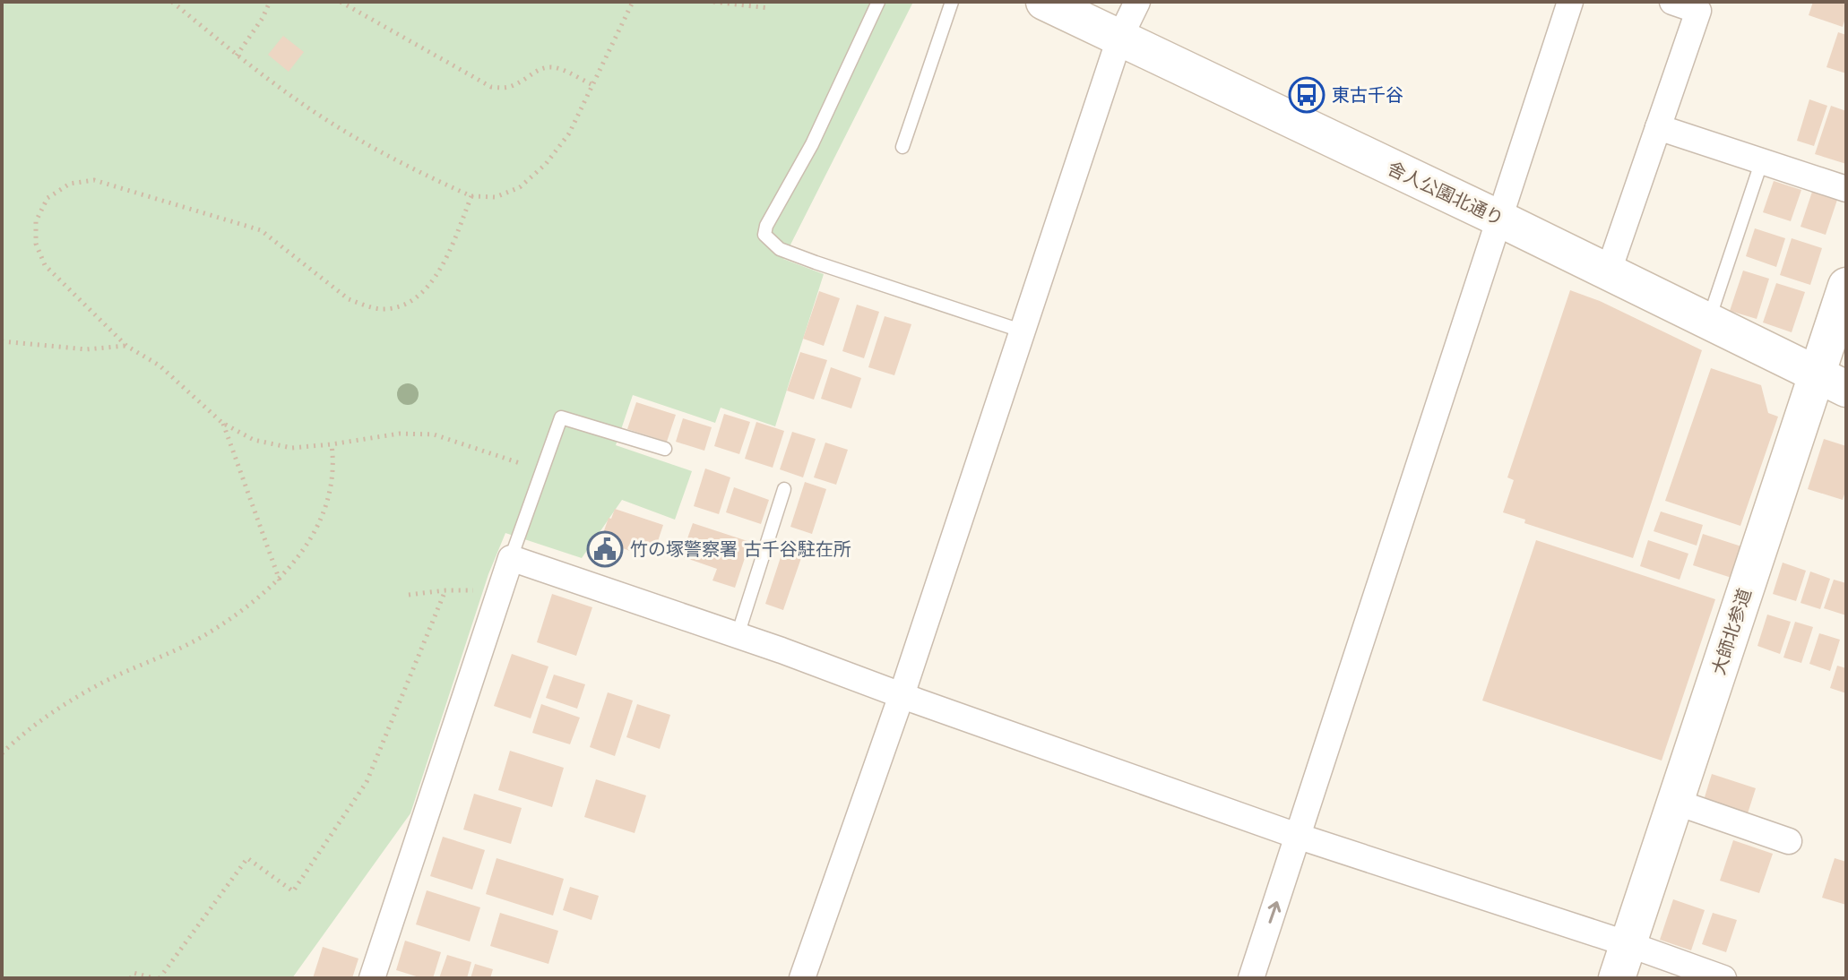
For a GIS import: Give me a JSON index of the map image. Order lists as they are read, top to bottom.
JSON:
{
  "streets": {
    "street": ["舎人公園北通り", "大師北参道"]
  },
  "crossings": [
    ["舎人公園北通り", "大師北参道"]
  ],
  "places": {
    "bus stop": ["東古千谷"],
    "public building": ["竹の塚警察署 古千谷駐在所"]
  }
}
